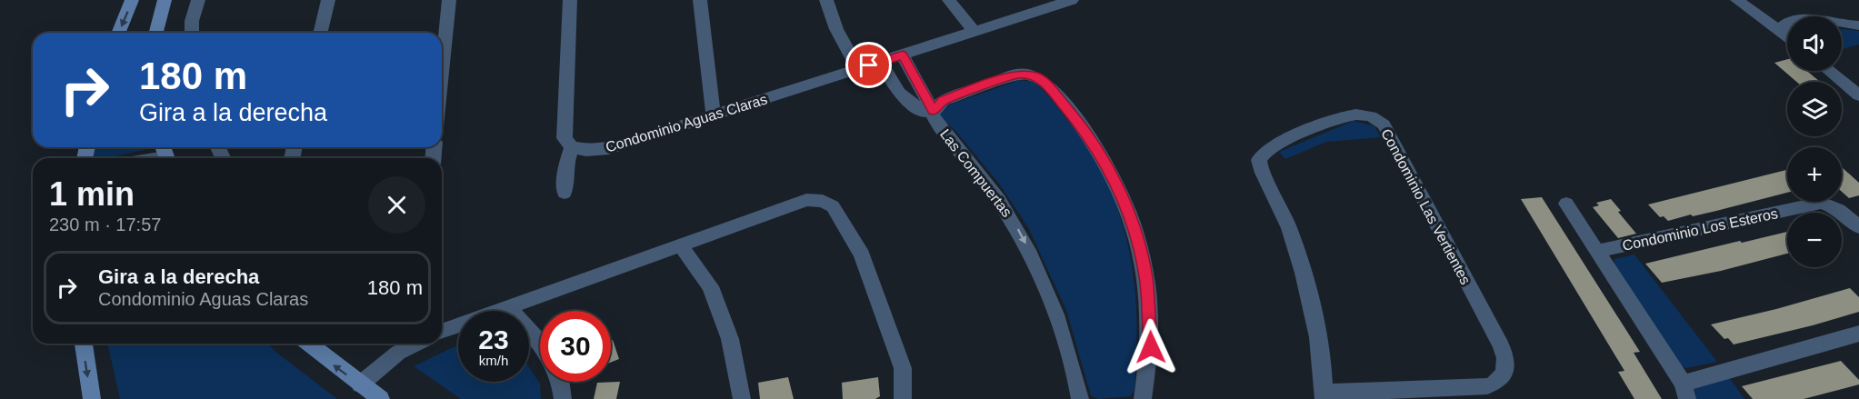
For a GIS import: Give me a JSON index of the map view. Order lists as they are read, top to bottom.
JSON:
{
  "streets": {
    "street": [
      "Condominio Aguas Claras",
      "Las Compuertas",
      "Condominio Las Vertientes",
      "Condominio Los Esteros"
    ]
  },
  "one_way": ["Las Compuertas"],
  "page": {
    "map_buttons": ["+", "−"],
    "turn": ["180 m", "Gira a la derecha"],
    "heading": ["1 min", "230 m · 17:57"],
    "list": [
      {
        "name": "Gira a la derecha",
        "note": "Condominio Aguas Claras",
        "value": "180 m"
      }
    ],
    "speed": "23 km/h",
    "limit": "30"
  }
}
